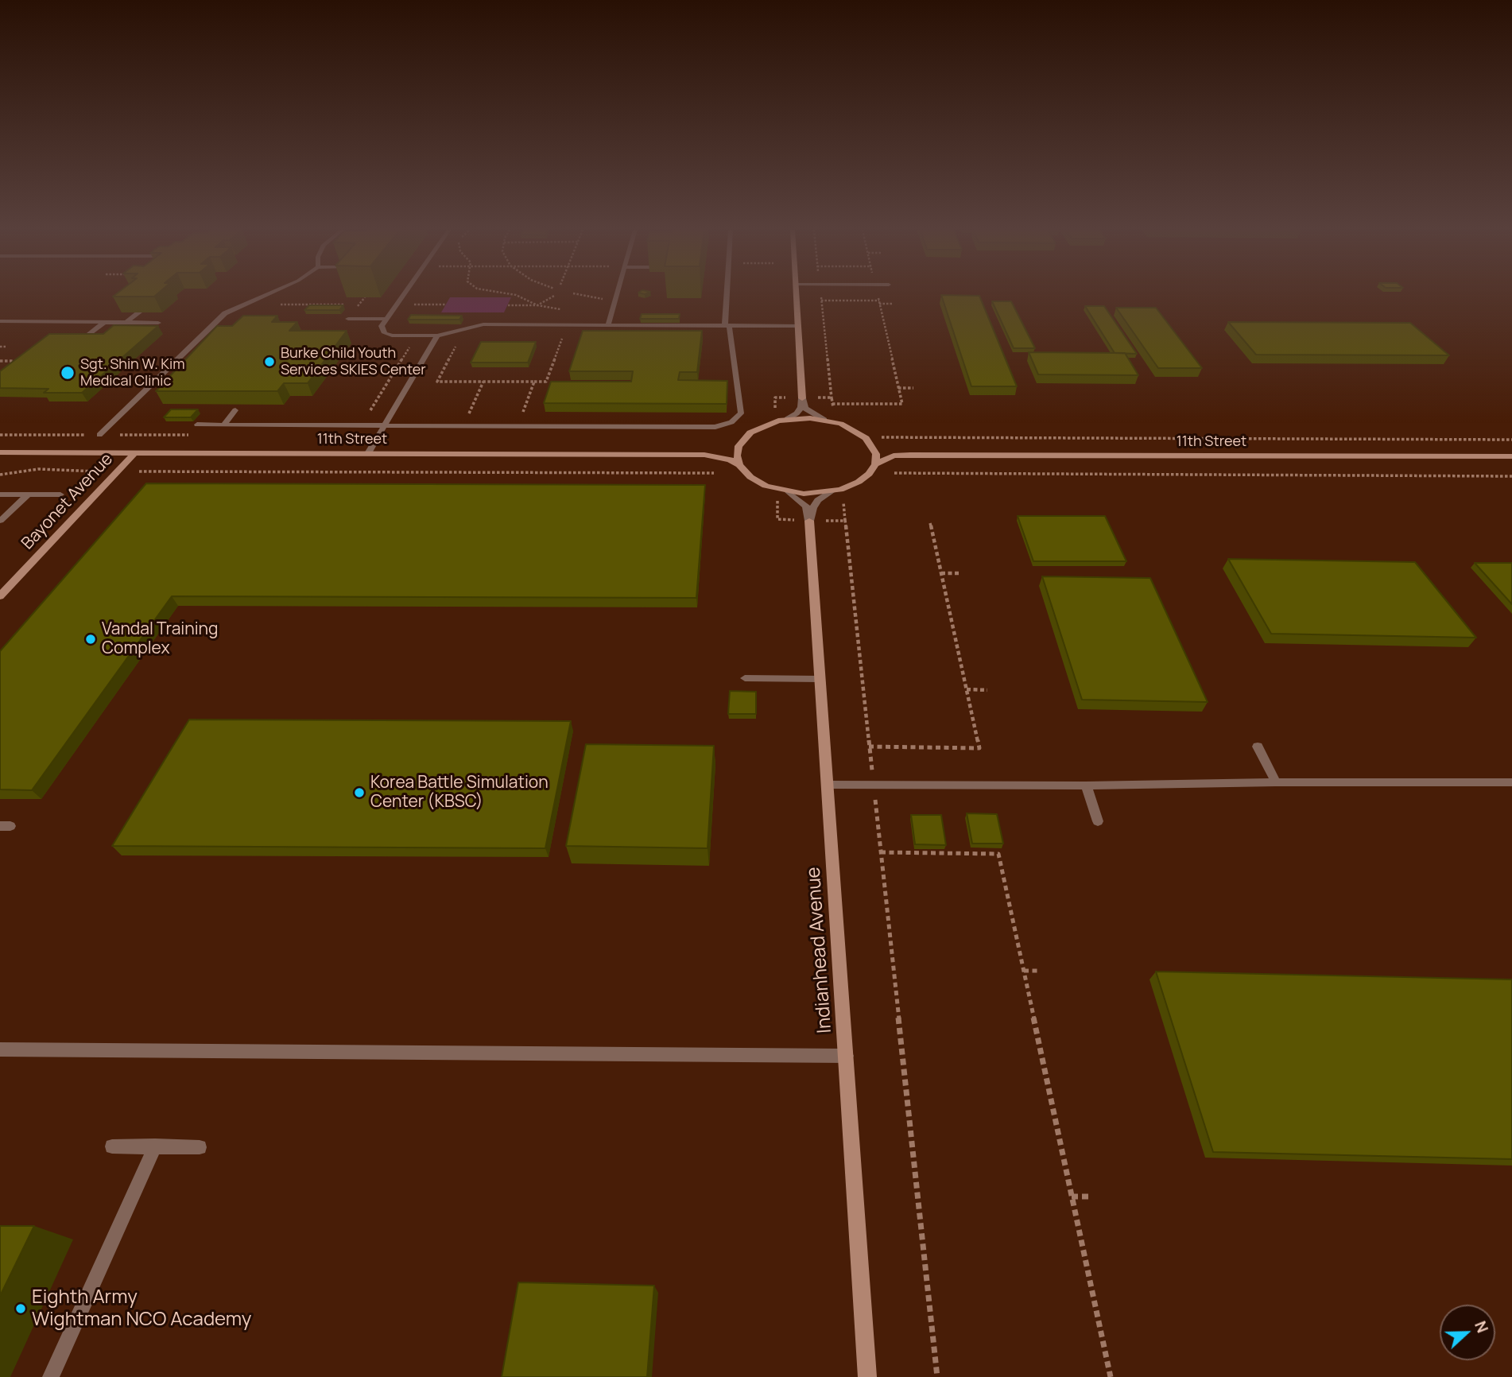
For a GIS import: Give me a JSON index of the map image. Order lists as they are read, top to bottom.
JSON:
{
  "streets": {
    "main road": ["11th Street", "Bayonet Avenue", "Indianhead Avenue"]
  },
  "crossings": [
    ["11th Street", "Bayonet Avenue"]
  ],
  "places": [
    "Burke Child Youth Services SKIES Center",
    "Sgt. Shin W. Kim Medical Clinic",
    "Vandal Training Complex",
    "Korea Battle Simulation Center (KBSC)",
    "Eighth Army Wightman NCO Academy"
  ],
  "north": "right"
}
